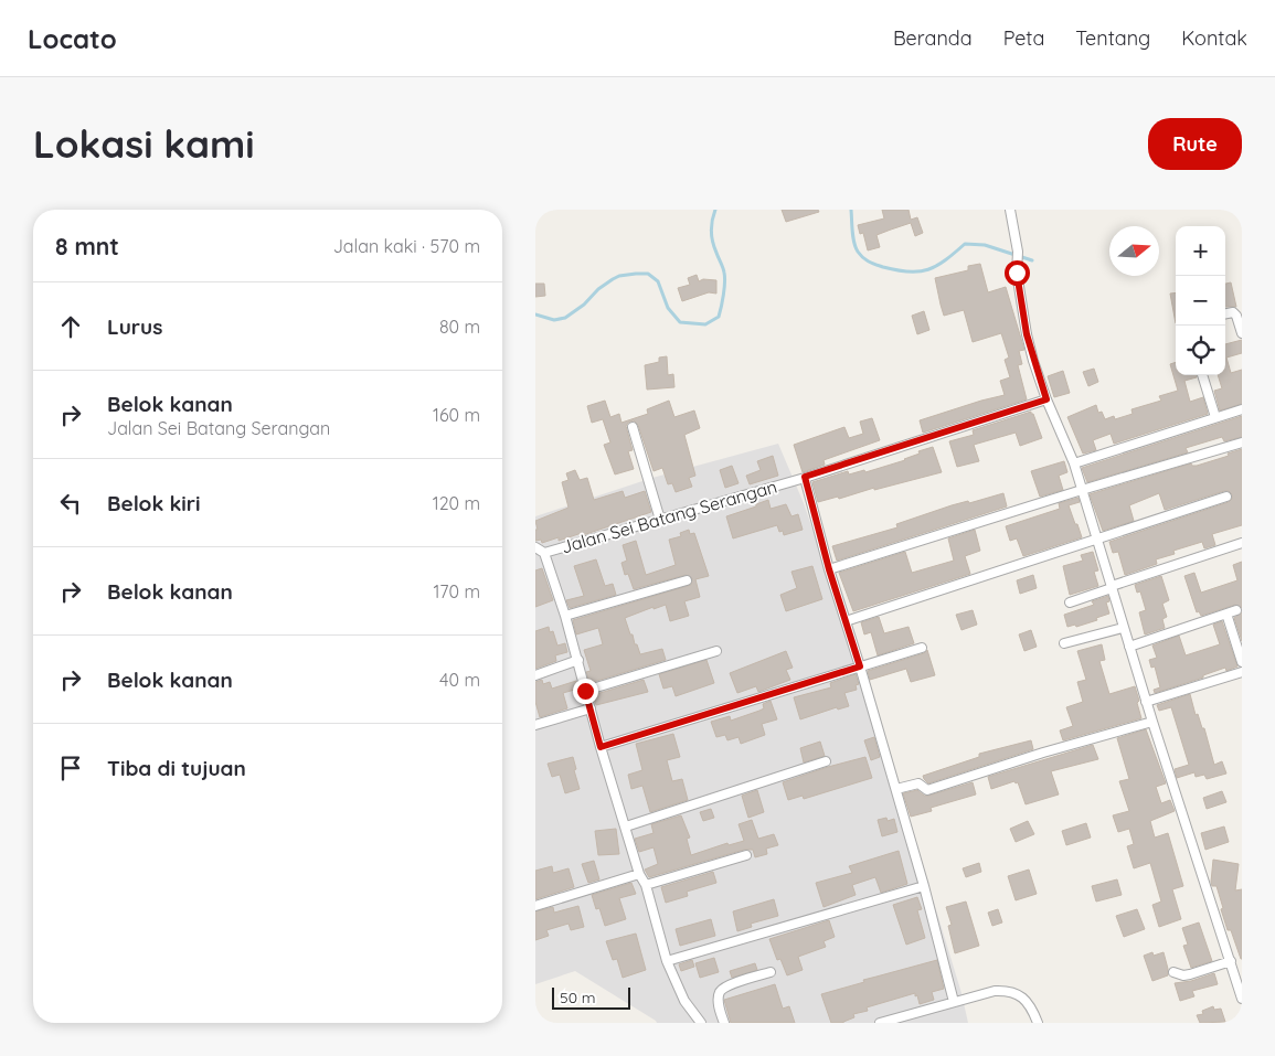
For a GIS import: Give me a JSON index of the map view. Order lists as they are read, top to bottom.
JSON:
{
  "streets": {
    "street": ["Jalan Sei Batang Serangan"]
  },
  "scale_bar": "50 m",
  "north": "right",
  "page": {
    "header": "Locato",
    "nav": [
      "Beranda",
      "Peta",
      "Tentang",
      "Kontak"
    ],
    "buttons": "Rute",
    "title": "Lokasi kami",
    "heading": ["8 mnt", "Jalan kaki · 570 m"],
    "map_buttons": ["+", "−"],
    "list": [
      ["Lurus", "80 m"],
      ["Belok kanan", "Jalan Sei Batang Serangan", "160 m"],
      ["Belok kiri", "120 m"],
      ["Belok kanan", "170 m"],
      ["Belok kanan", "40 m"],
      "Tiba di tujuan"
    ],
    "scale": "50 m"
  }
}
